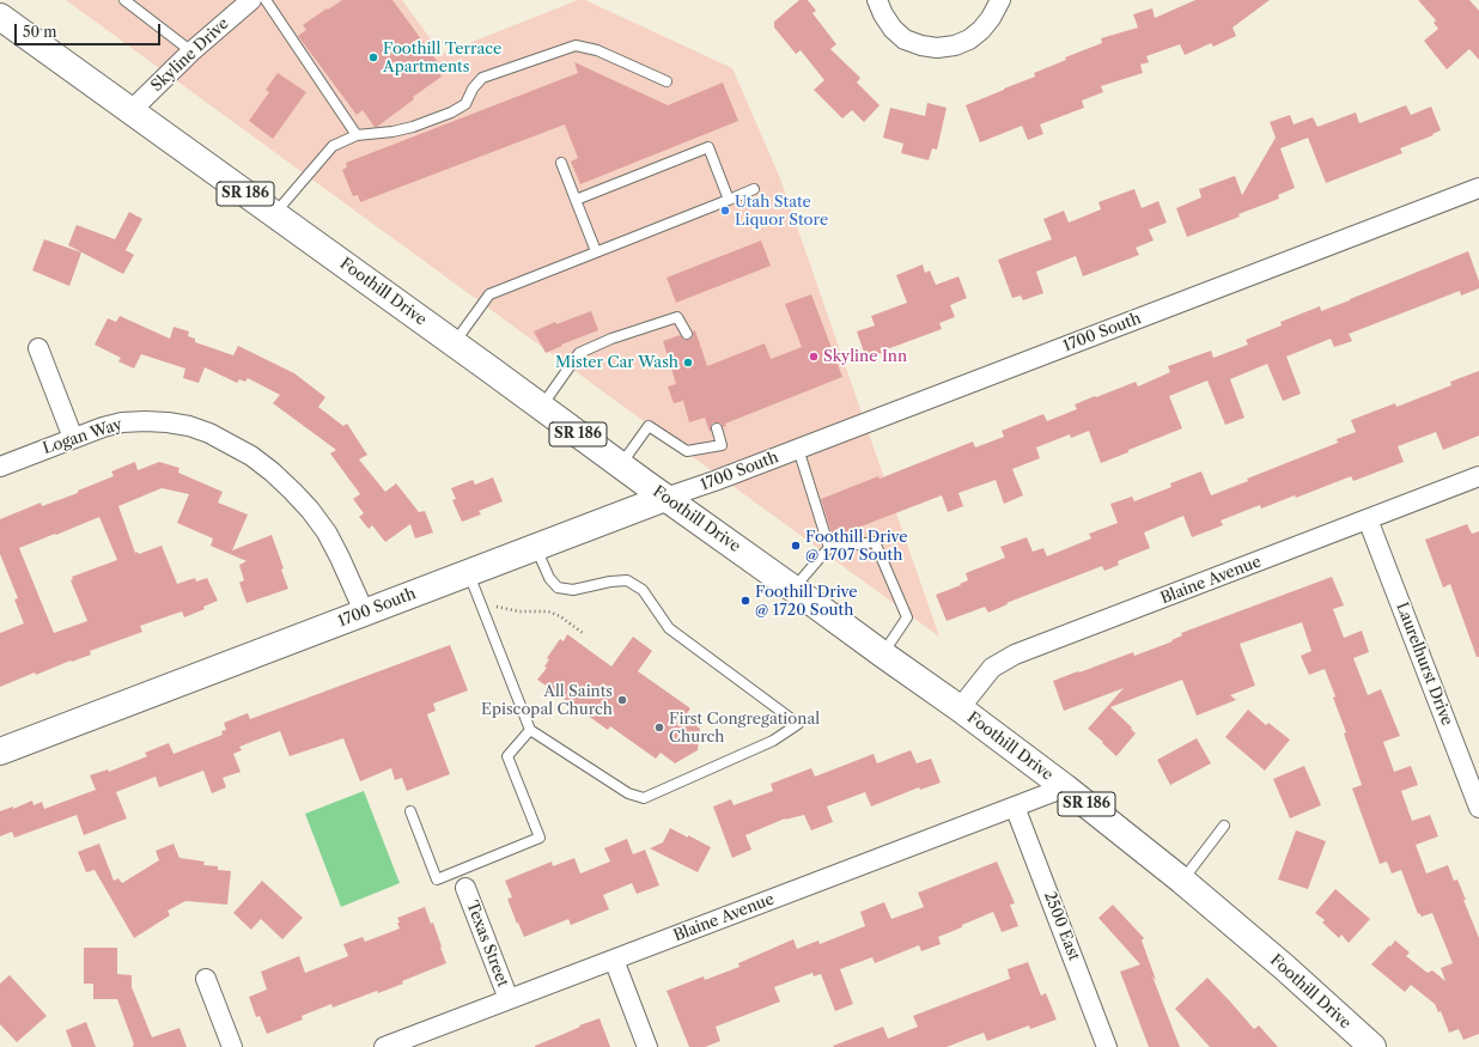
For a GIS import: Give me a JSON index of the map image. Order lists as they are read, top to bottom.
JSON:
{
  "streets": {
    "main road": ["SR 186", "Foothill Drive", "1700 South"],
    "street": [
      "Skyline Drive",
      "Logan Way",
      "Blaine Avenue",
      "Laurelhurst Drive",
      "2500 East",
      "Texas Street"
    ]
  },
  "crossings": [
    ["Skyline Drive", "Foothill Drive"],
    ["Foothill Drive", "1700 South"],
    ["Foothill Drive", "Blaine Avenue"],
    ["1700 South", "Logan Way"],
    ["Blaine Avenue", "Laurelhurst Drive"],
    ["Blaine Avenue", "2500 East"],
    ["Blaine Avenue", "Texas Street"]
  ],
  "places": [
    "Foothill Terrace Apartments",
    "Utah State Liquor Store",
    "Skyline Inn",
    "Mister Car Wash",
    "Foothill Drive @ 1707 South",
    "Foothill Drive @ 1720 South",
    "All Saints Episcopal Church",
    "First Congregational Church"
  ],
  "scale_bar": "50 m"
}
